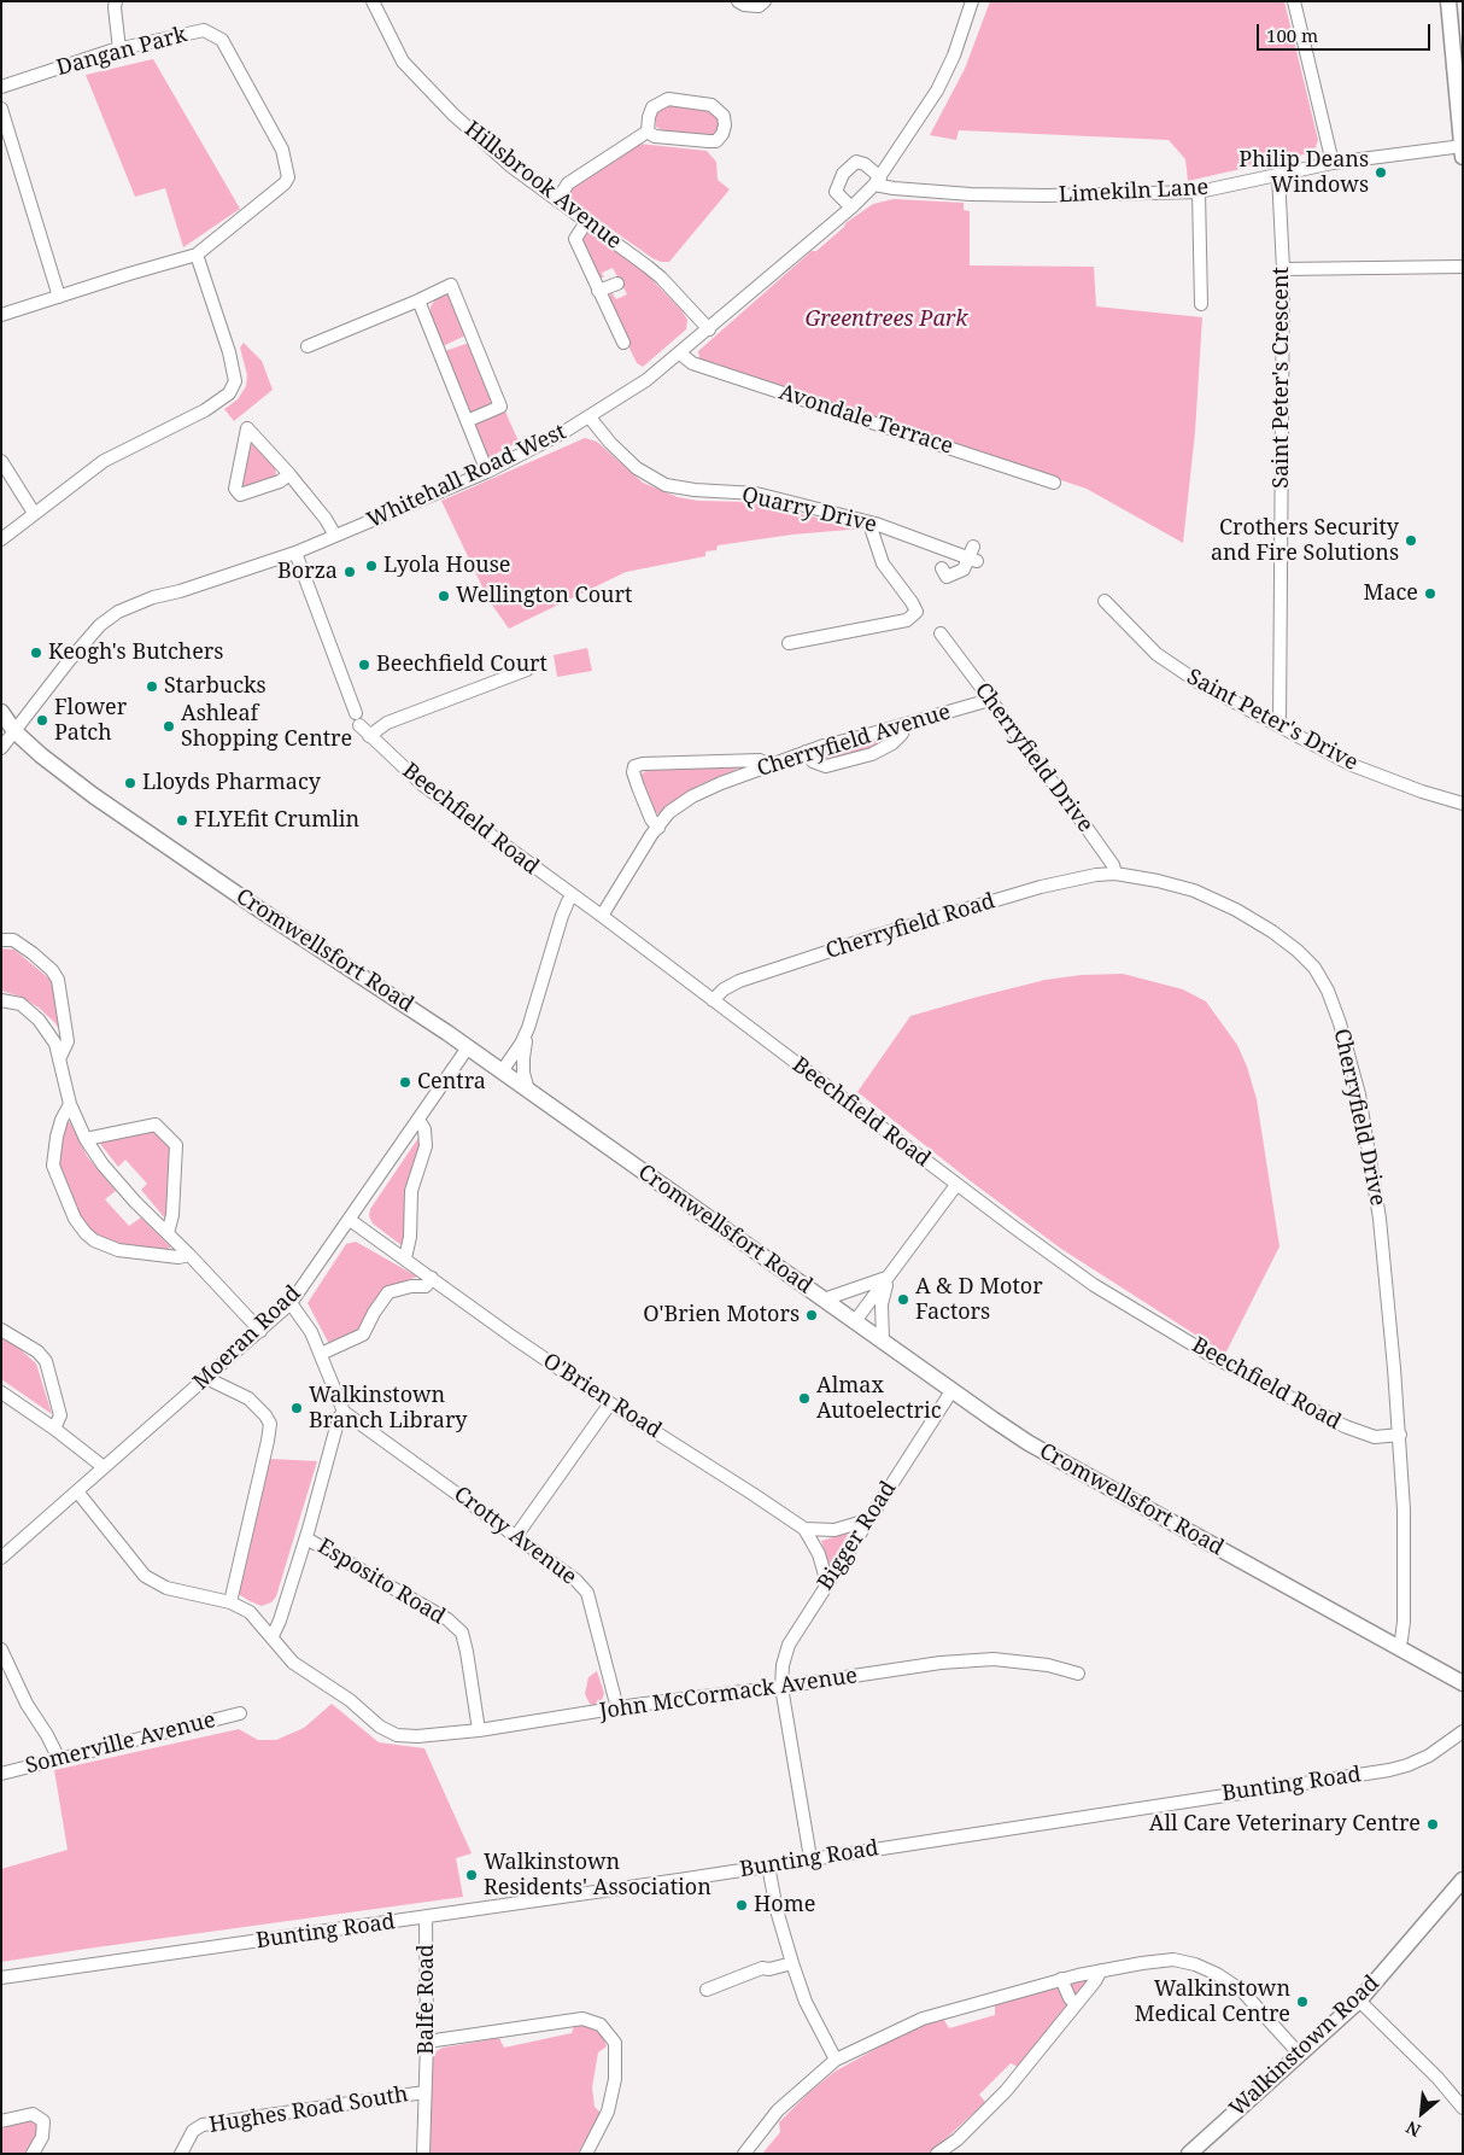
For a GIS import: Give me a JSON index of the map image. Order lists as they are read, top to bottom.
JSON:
{
  "streets": {
    "main road": ["Cromwellsfort Road", "Walkinstown Road"],
    "street": [
      "Dangan Park",
      "Hillsbrook Avenue",
      "Limekiln Lane",
      "Saint Peter's Crescent",
      "Avondale Terrace",
      "Whitehall Road West",
      "Quarry Drive",
      "Saint Peter's Drive",
      "Cherryfield Avenue",
      "Cherryfield Drive",
      "Beechfield Road",
      "Cherryfield Road",
      "Moeran Road",
      "O'Brien Road",
      "Crotty Avenue",
      "Bigger Road",
      "Esposito Road",
      "John McCormack Avenue",
      "Somerville Avenue",
      "Bunting Road",
      "Balfe Road",
      "Hughes Road South"
    ]
  },
  "crossings": [
    ["Hillsbrook Avenue", "Whitehall Road West"],
    ["Limekiln Lane", "Saint Peter's Crescent"],
    ["Limekiln Lane", "Whitehall Road West"],
    ["Saint Peter's Crescent", "Saint Peter's Drive"],
    ["Avondale Terrace", "Whitehall Road West"],
    ["Whitehall Road West", "Quarry Drive"],
    ["Whitehall Road West", "Beechfield Road"],
    ["Whitehall Road West", "Cromwellsfort Road"],
    ["Cherryfield Avenue", "Cherryfield Drive"],
    ["Cherryfield Avenue", "Beechfield Road"],
    ["Cherryfield Drive", "Beechfield Road"],
    ["Cherryfield Drive", "Cherryfield Road"],
    ["Cherryfield Drive", "Cromwellsfort Road"],
    ["Beechfield Road", "Cherryfield Road"],
    ["Cromwellsfort Road", "Moeran Road"],
    ["Cromwellsfort Road", "Bigger Road"],
    ["Moeran Road", "O'Brien Road"],
    ["Crotty Avenue", "John McCormack Avenue"],
    ["Bigger Road", "John McCormack Avenue"],
    ["Bigger Road", "Bunting Road"],
    ["Esposito Road", "John McCormack Avenue"],
    ["Bunting Road", "Balfe Road"],
    ["Balfe Road", "Hughes Road South"]
  ],
  "parks": ["Greentrees Park"],
  "places": [
    "Philip Deans Windows",
    "Crothers Security and Fire Solutions",
    "Lyola House",
    "Borza",
    "Mace",
    "Wellington Court",
    "Keogh's Butchers",
    "Beechfield Court",
    "Starbucks",
    "Flower Patch",
    "Ashleaf Shopping Centre",
    "Lloyds Pharmacy",
    "FLYEfit Crumlin",
    "Centra",
    "A & D Motor Factors",
    "O'Brien Motors",
    "Almax Autoelectric",
    "Walkinstown Branch Library",
    "All Care Veterinary Centre",
    "Walkinstown Residents' Association",
    "Home",
    "Walkinstown Medical Centre"
  ],
  "scale_bar": "100 m",
  "north": "bottom left"
}
